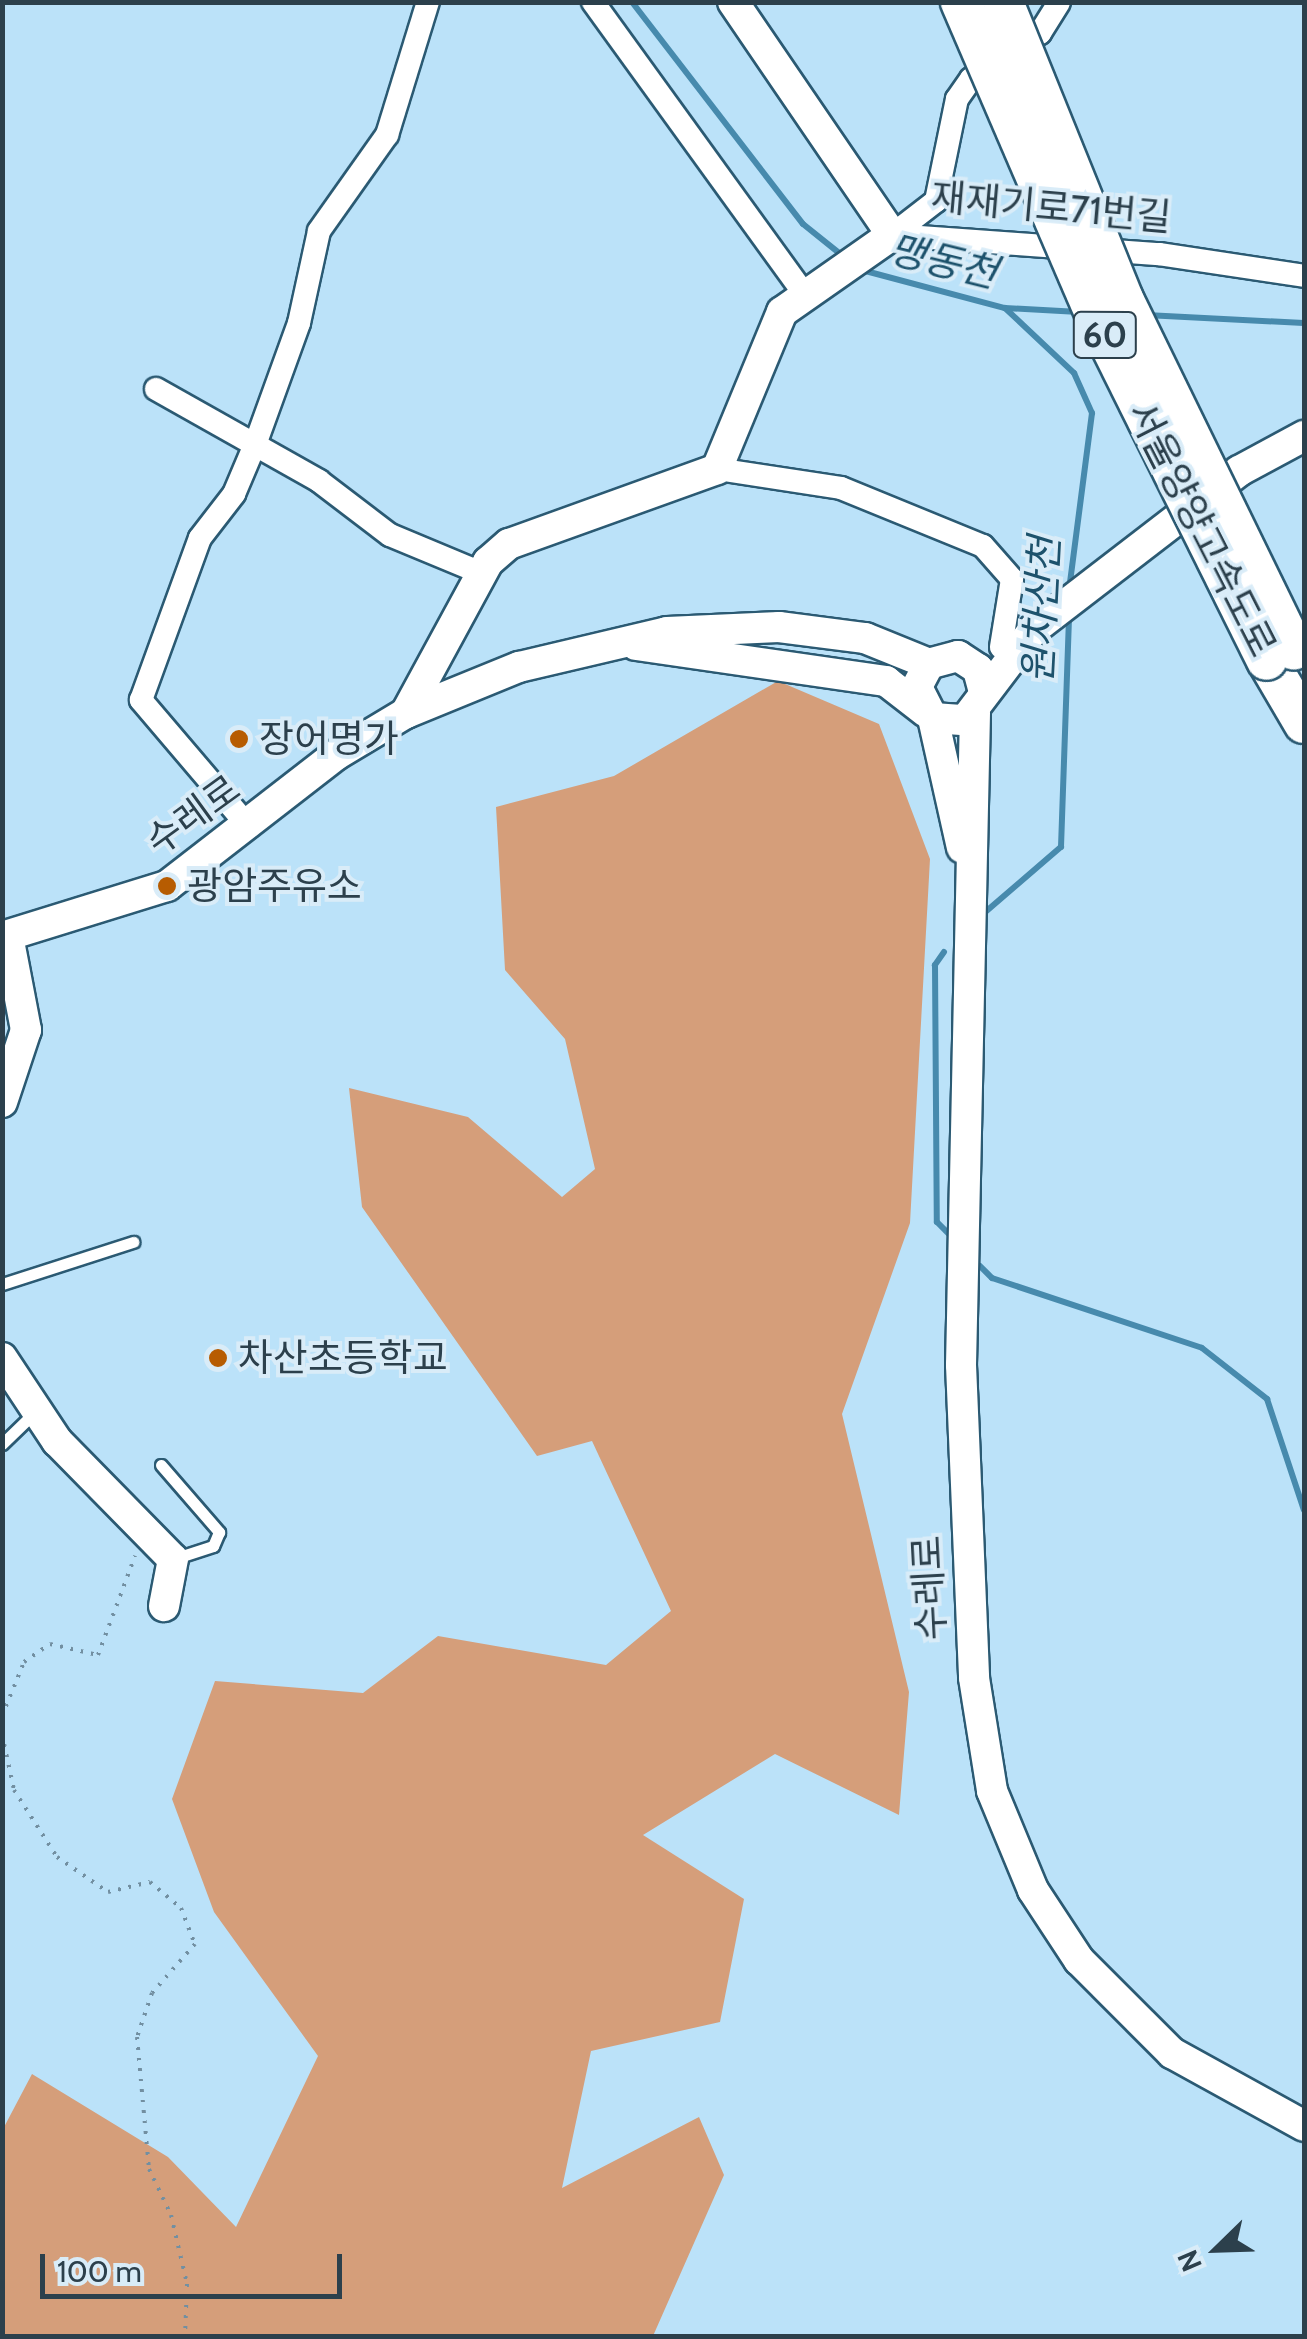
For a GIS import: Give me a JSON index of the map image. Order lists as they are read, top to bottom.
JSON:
{
  "streets": {
    "highway": ["60", "서울양양고속도로"],
    "main road": ["재재기로71번길", "수레로"]
  },
  "water": ["맹동천", "원차산천"],
  "places": ["장어명가", "광암주유소", "차산초등학교"],
  "scale_bar": "100 m",
  "north": "bottom left"
}
